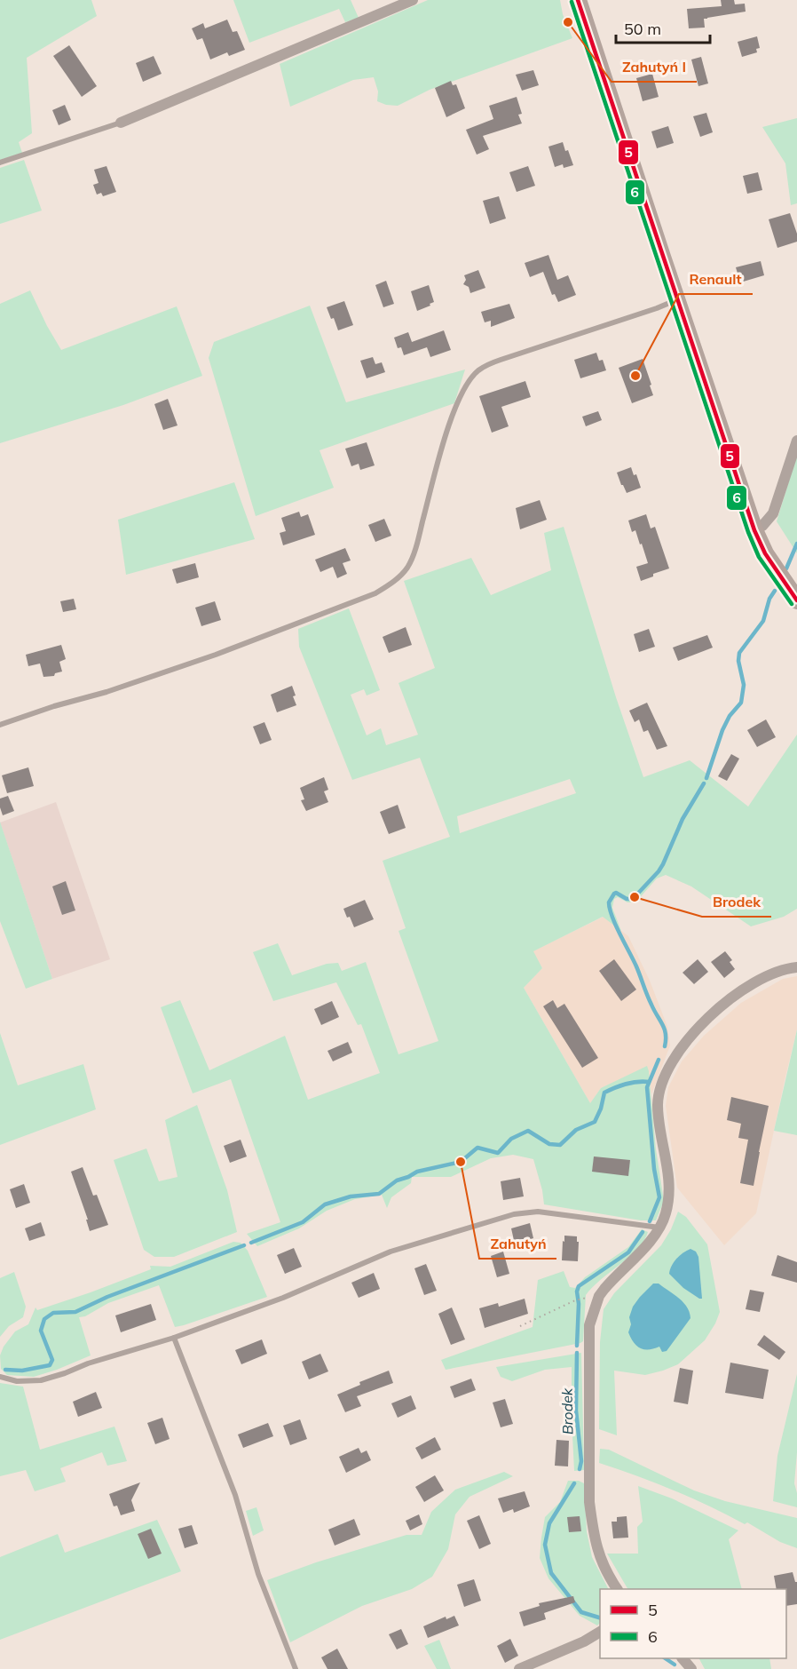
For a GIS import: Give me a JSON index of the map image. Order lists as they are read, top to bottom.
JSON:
{
  "water": ["Brodek"],
  "places": [
    "Zahutyń I",
    "Renault",
    "Brodek",
    "Zahutyń"
  ],
  "lines": ["transit line 5", "transit line 6"],
  "legend": ["5", "6"],
  "scale_bar": "50 m"
}
